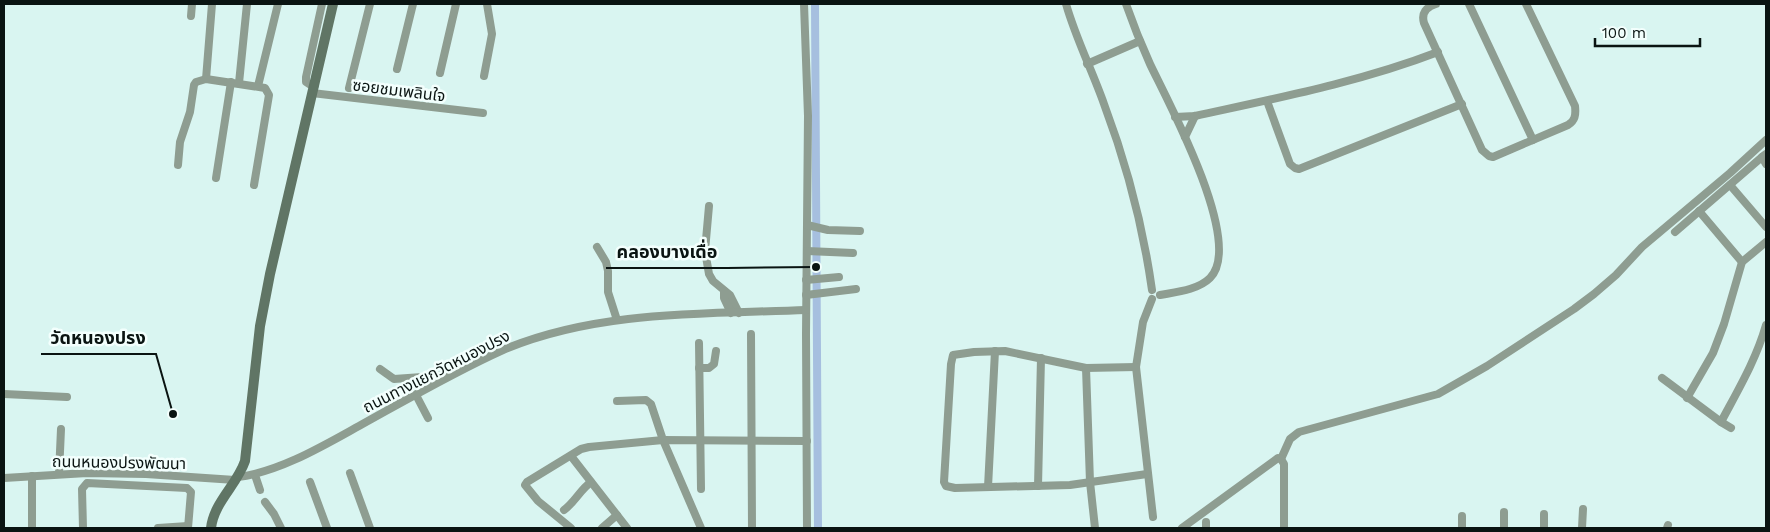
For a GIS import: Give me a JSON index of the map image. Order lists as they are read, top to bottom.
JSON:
{
  "streets": {
    "street": ["ซอยชมเพลินใจ", "ถนนทางแยกวัดหนองปรง", "ถนนหนองปรงพัฒนา"]
  },
  "crossings": [
    ["ถนนทางแยกวัดหนองปรง", "ถนนหนองปรงพัฒนา"]
  ],
  "places": ["คลองบางเดื่อ", "วัดหนองปรง"],
  "scale_bar": "100 m"
}
